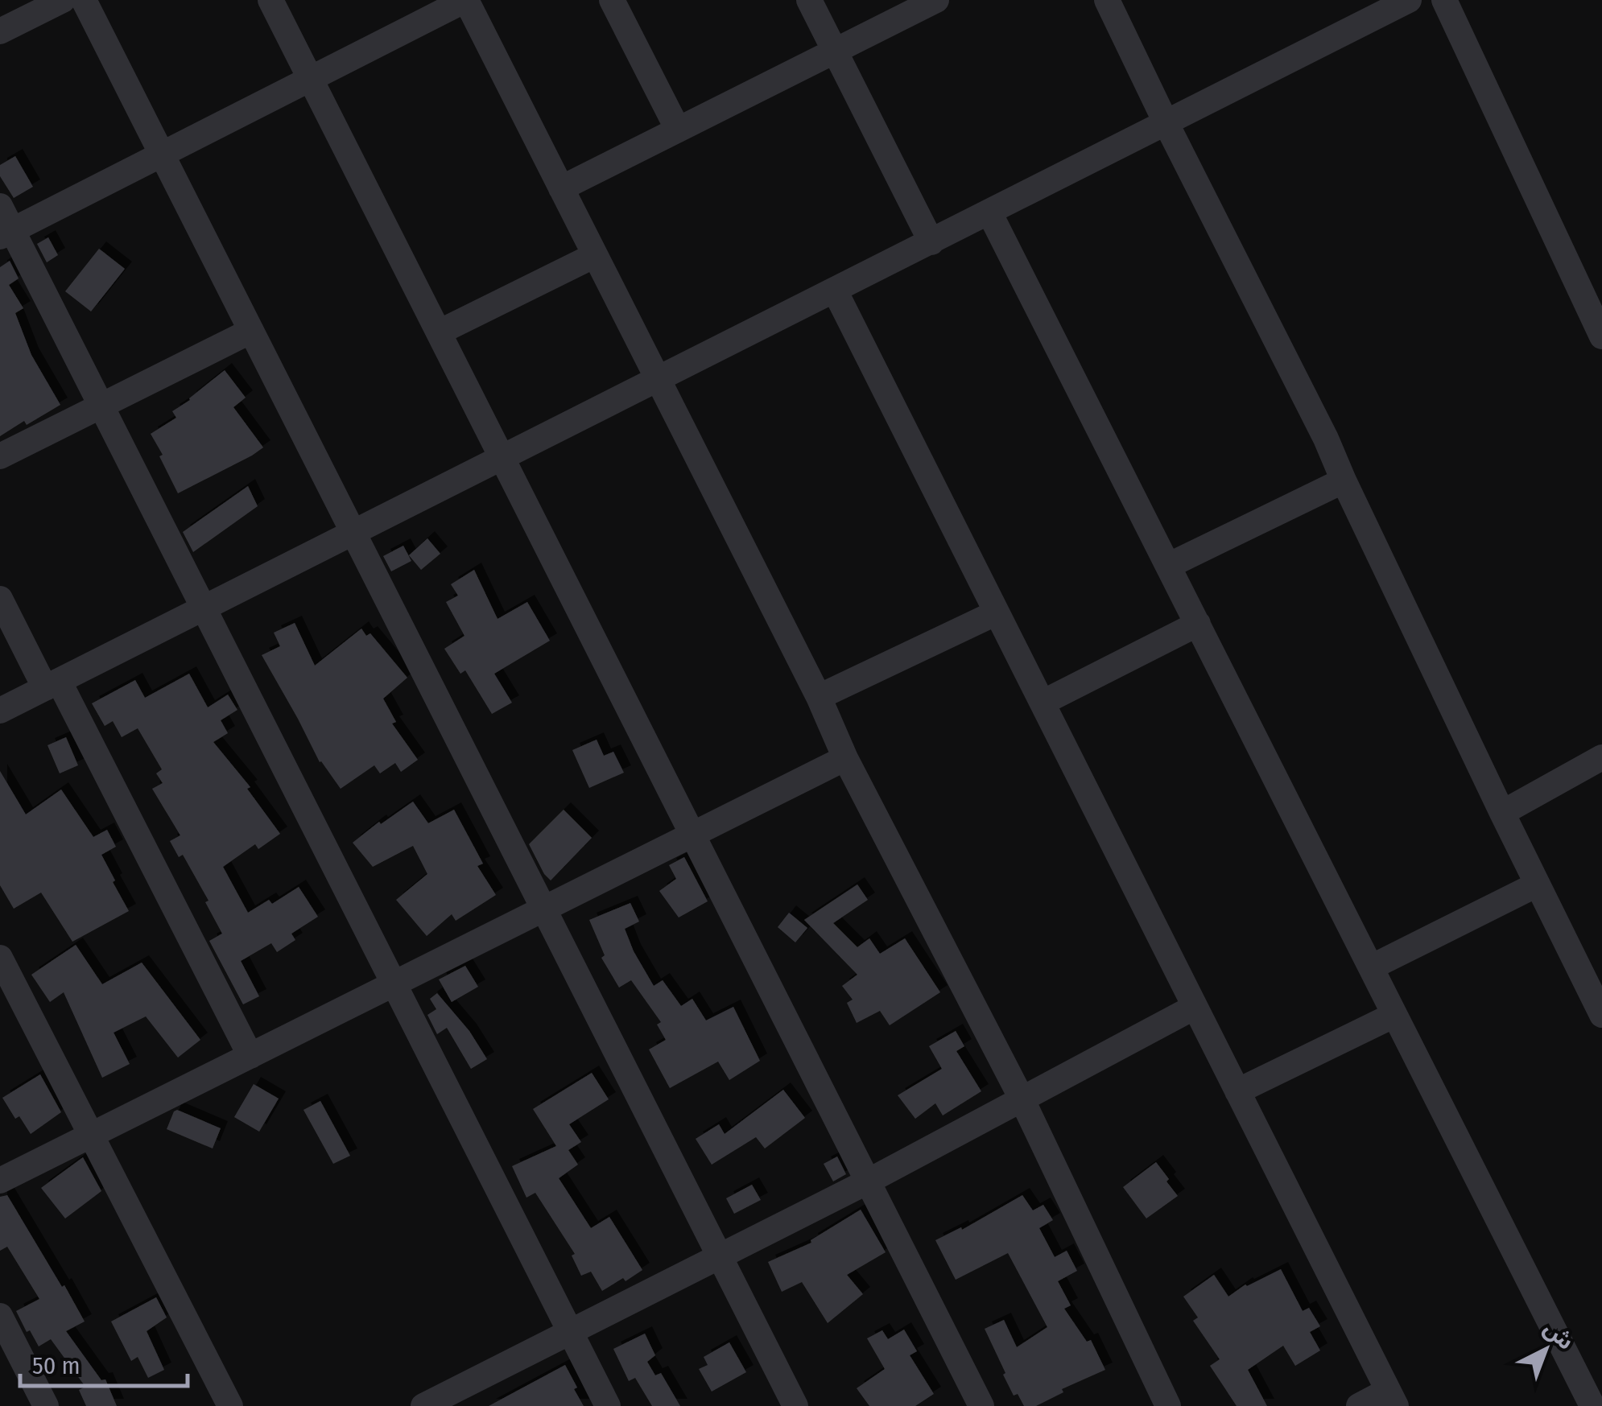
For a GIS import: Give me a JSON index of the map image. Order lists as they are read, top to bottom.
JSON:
{
  "scale_bar": "50 m",
  "north": "top right"
}
